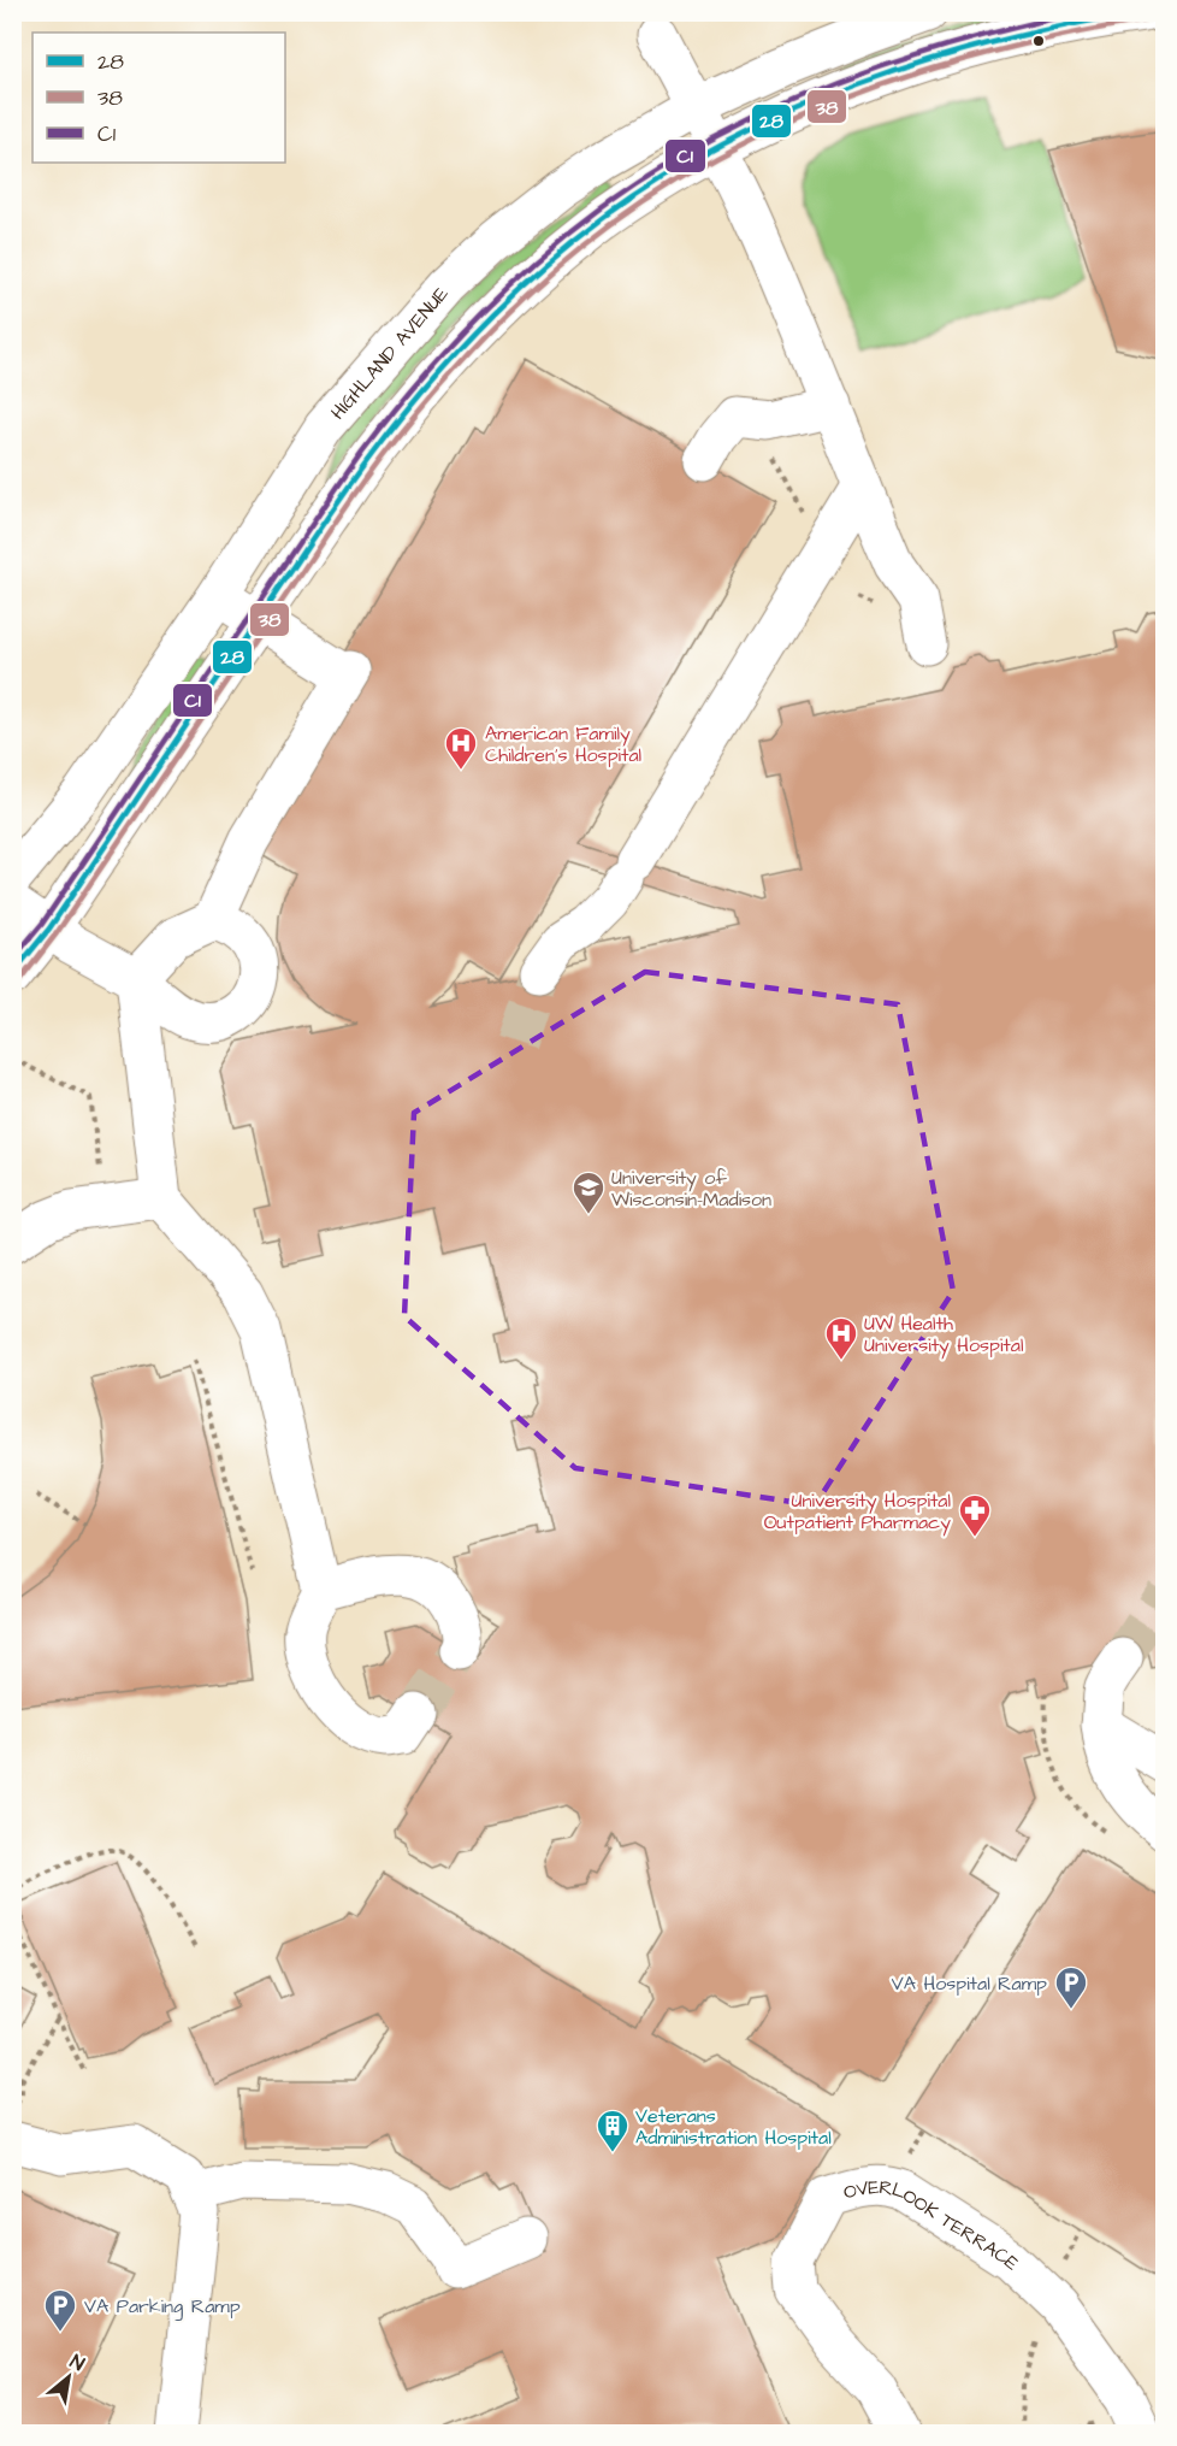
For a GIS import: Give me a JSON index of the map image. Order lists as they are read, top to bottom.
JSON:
{
  "streets": {
    "street": ["HIGHLAND AVENUE", "OVERLOOK TERRACE"]
  },
  "places": {
    "hospital": ["American Family Children's Hospital", "UW Health University Hospital"],
    "school or university": ["University of Wisconsin-Madison"],
    "pharmacy": ["University Hospital Outpatient Pharmacy"],
    "parking": ["VA Hospital Ramp", "VA Parking Ramp"],
    "building": ["Veterans Administration Hospital"]
  },
  "lines": ["transit line 28", "transit line C1", "transit line 38"],
  "legend": ["28", "38", "C1"],
  "north": "top right"
}
